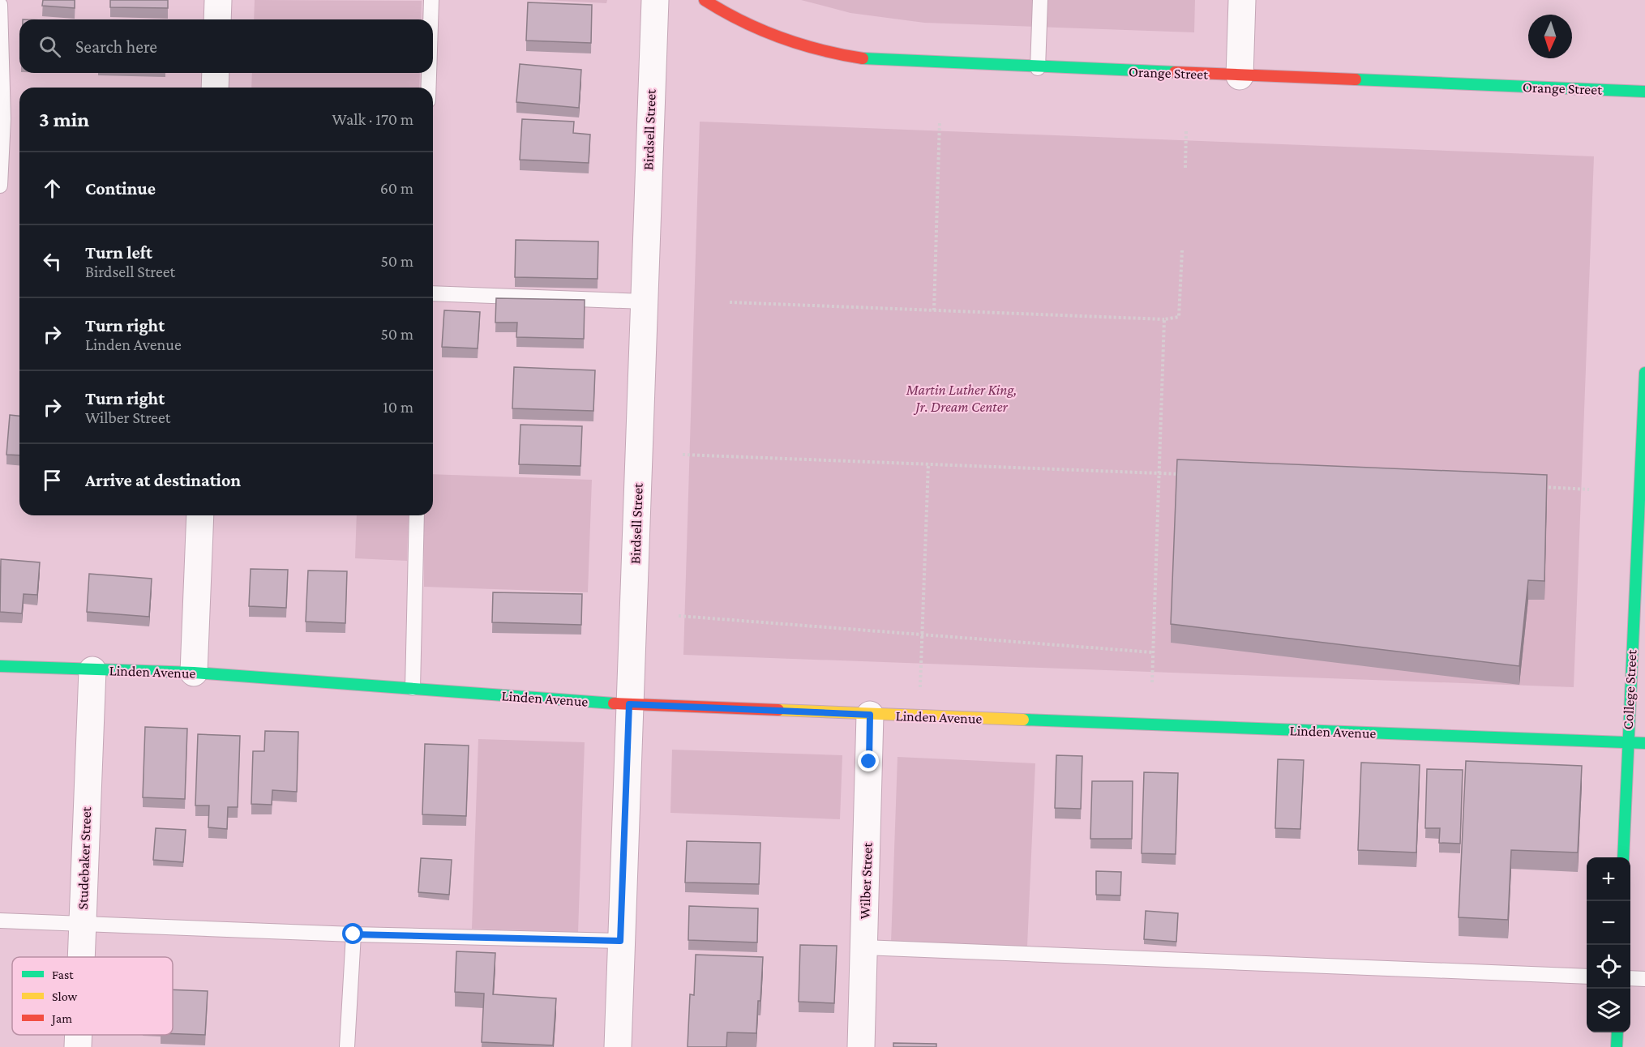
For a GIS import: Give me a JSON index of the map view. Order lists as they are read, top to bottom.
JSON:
{
  "streets": {
    "street": [
      "Orange Street",
      "Birdsell Street",
      "Linden Avenue",
      "College Street",
      "Studebaker Street",
      "Wilber Street"
    ]
  },
  "crossings": [
    ["Birdsell Street", "Linden Avenue"],
    ["Linden Avenue", "College Street"],
    ["Linden Avenue", "Studebaker Street"],
    ["Linden Avenue", "Wilber Street"]
  ],
  "parks": ["Martin Luther King, Jr. Dream Center"],
  "legend": ["Fast", "Slow", "Jam"],
  "north": "bottom",
  "page": {
    "search": "Search here",
    "heading": ["3 min", "Walk · 170 m"],
    "list": [
      ["Continue", "60 m"],
      ["Turn left", "Birdsell Street", "50 m"],
      ["Turn right", "Linden Avenue", "50 m"],
      ["Turn right", "Wilber Street", "10 m"],
      "Arrive at destination"
    ],
    "map_buttons": ["+", "−"]
  }
}
